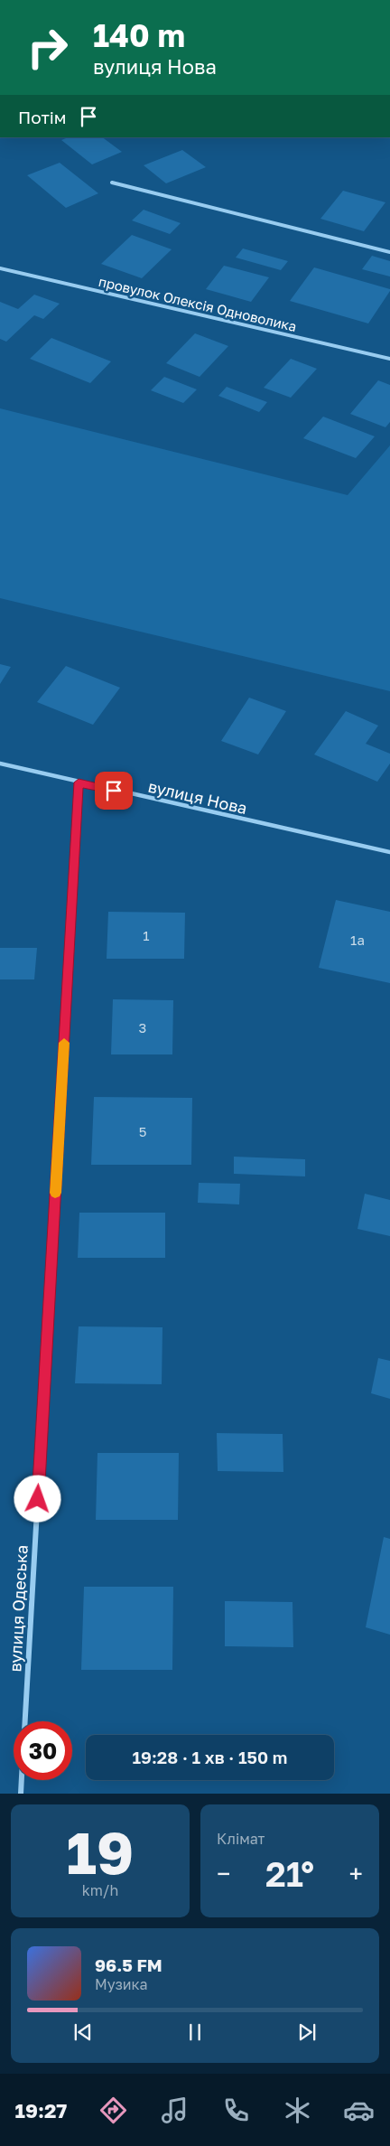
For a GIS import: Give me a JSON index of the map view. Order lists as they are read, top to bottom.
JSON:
{
  "streets": {
    "street": ["провулок Олексія Одноволика", "вулиця Нова", "вулиця Одеська"]
  },
  "crossings": [
    ["вулиця Нова", "вулиця Одеська"]
  ],
  "house_numbers": [
    "1",
    "1а",
    "3",
    "5"
  ],
  "page": {
    "turn": ["140 m", "вулиця Нова"],
    "then": "Потім",
    "limit": "30",
    "trip": "19:28 · 1 хв · 150 m",
    "tile": [
      ["19", "km/h"],
      "Клімат"
    ],
    "heat": ["−", "21°", "+"],
    "song": ["96.5 FM", "Музика"],
    "tabs": "19:27"
  }
}
